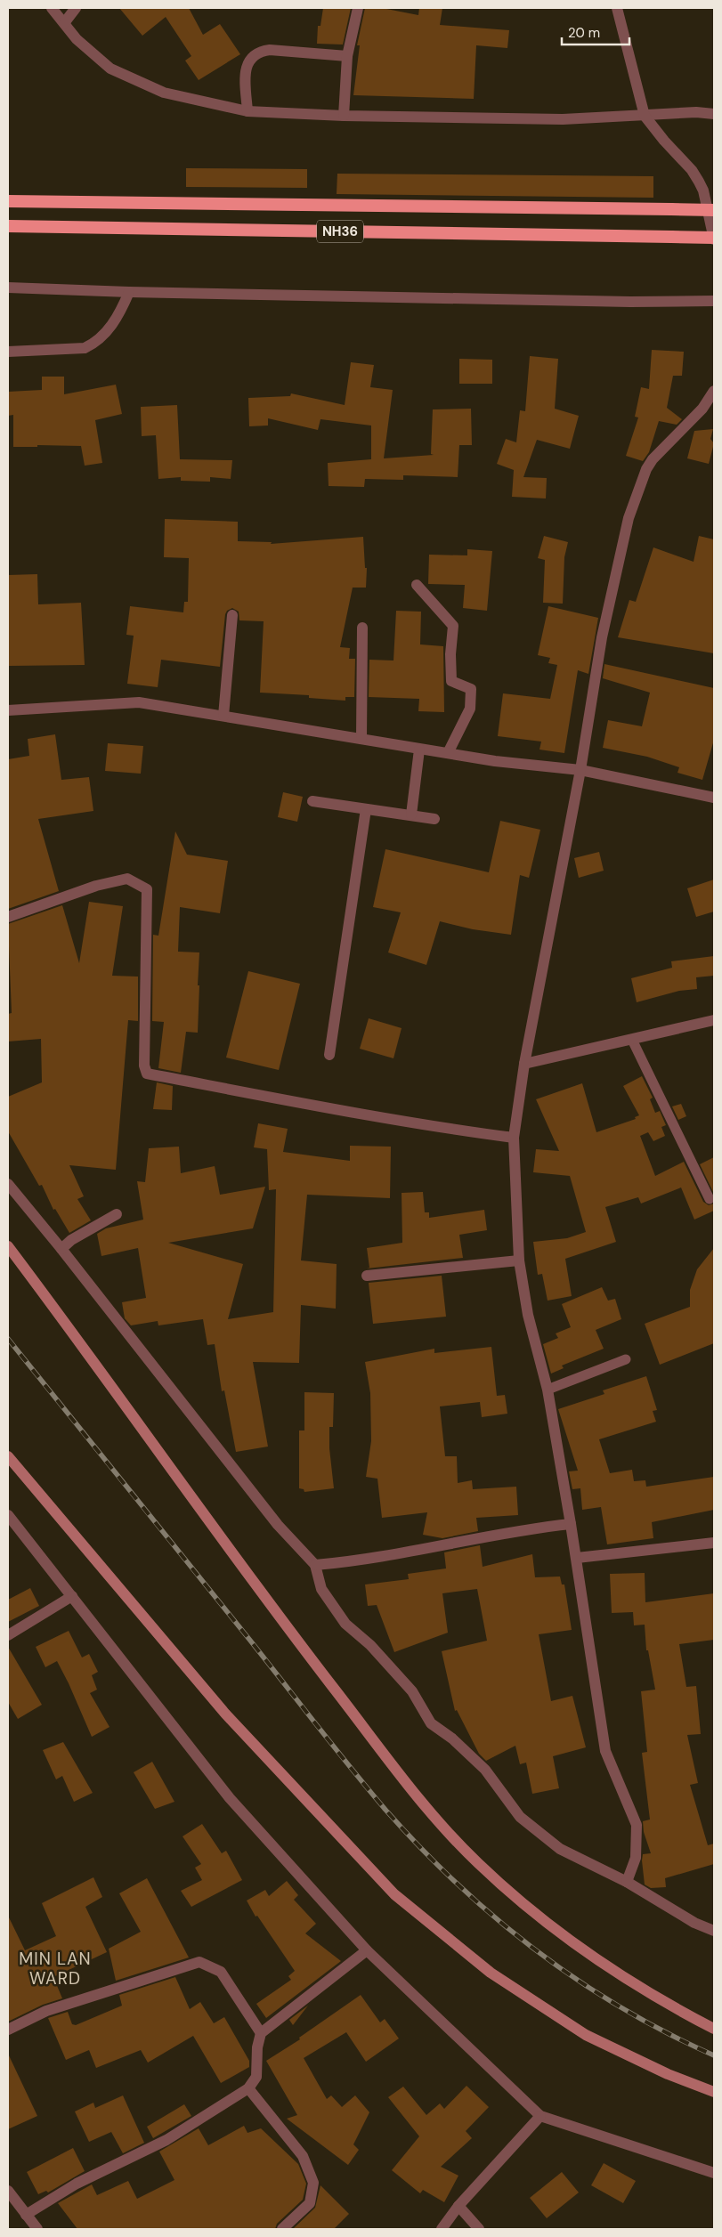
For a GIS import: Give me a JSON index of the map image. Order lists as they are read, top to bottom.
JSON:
{
  "streets": {
    "highway": ["NH36"]
  },
  "districts": ["MIN LAN WARD"],
  "scale_bar": "20 m"
}
